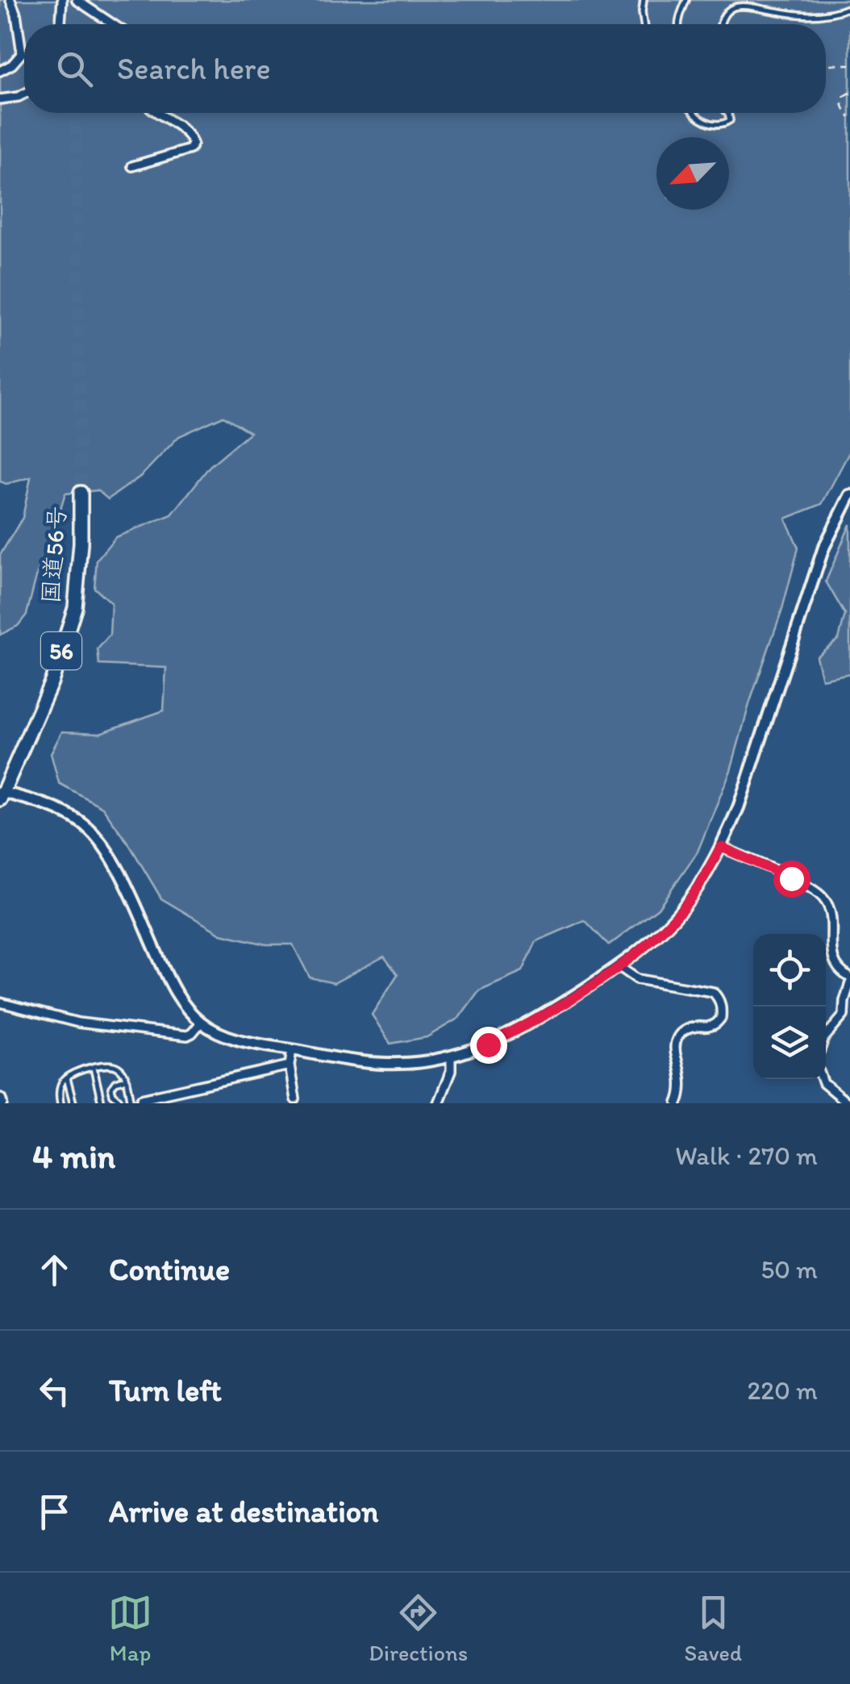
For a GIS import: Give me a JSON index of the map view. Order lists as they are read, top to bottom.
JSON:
{
  "streets": {
    "highway": ["国道56号", "56"]
  },
  "north": "bottom left",
  "page": {
    "search": "Search here",
    "heading": ["4 min", "Walk · 270 m"],
    "list": [
      ["Continue", "50 m"],
      ["Turn left", "220 m"],
      "Arrive at destination"
    ],
    "nav": ["Map", "Directions", "Saved"]
  }
}
